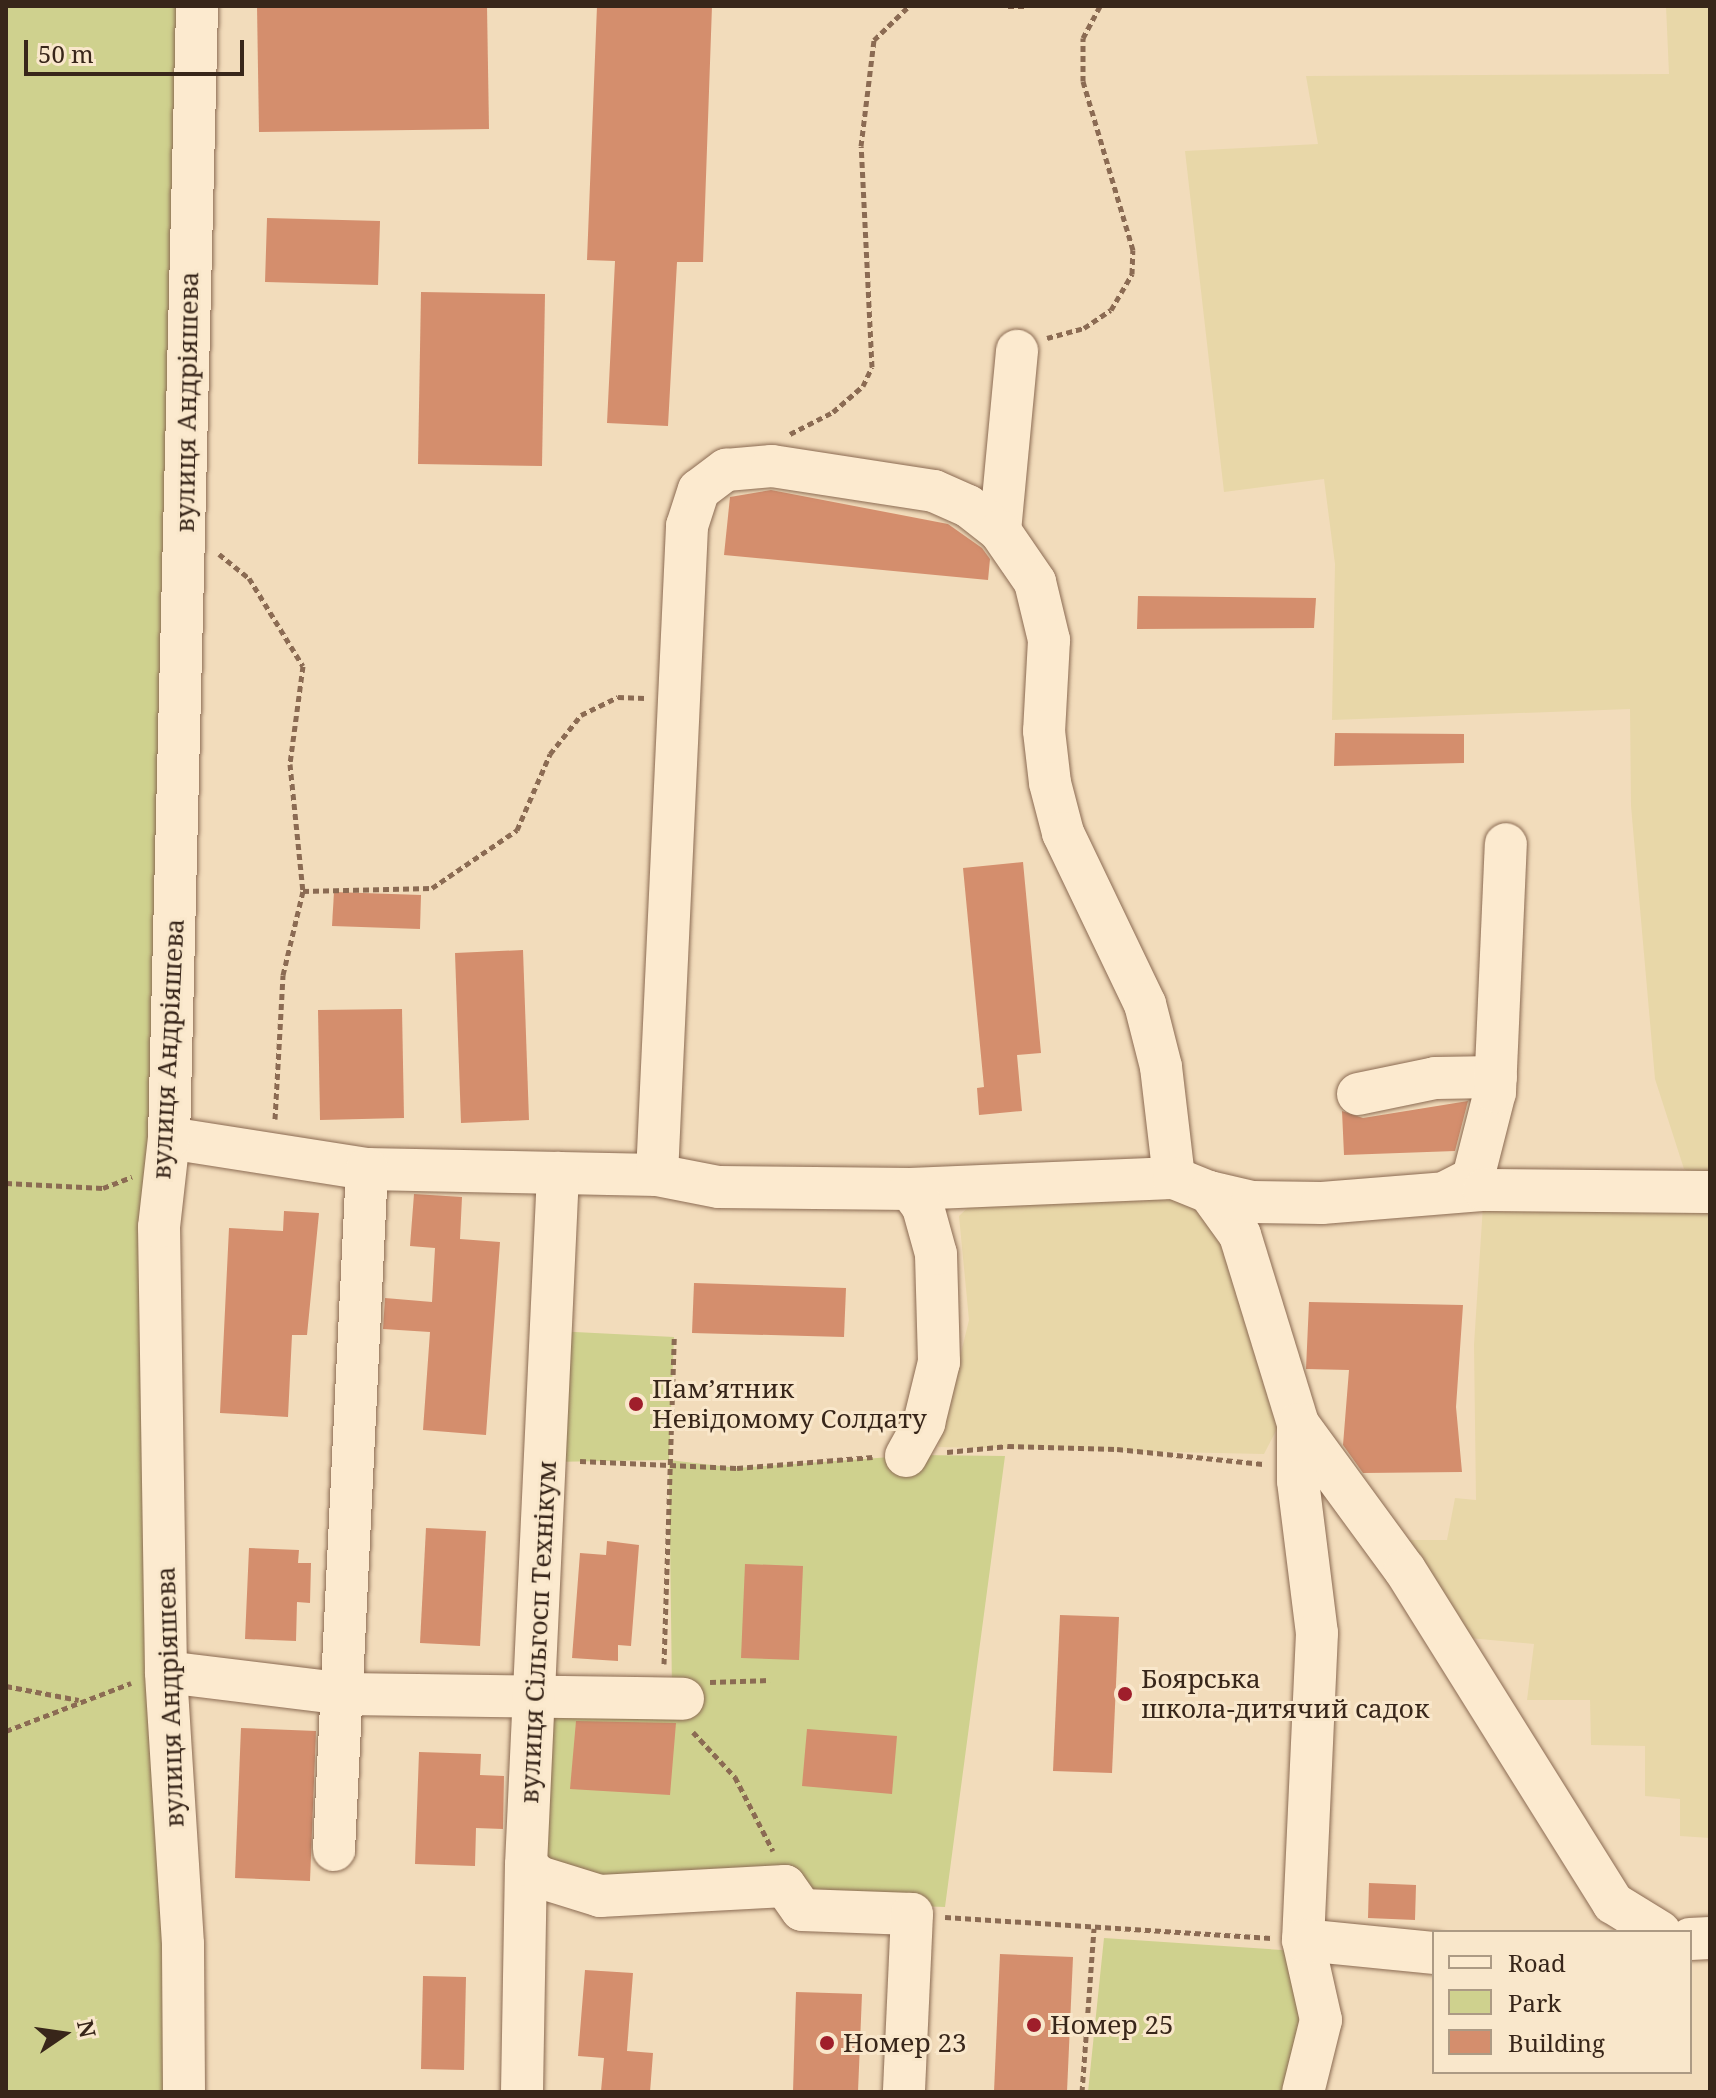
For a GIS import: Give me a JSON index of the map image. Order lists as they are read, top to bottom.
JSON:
{
  "streets": {
    "street": ["вулиця Андріяшева", "вулиця Сільгосп Технікум"]
  },
  "places": [
    "Пам’ятник Невідомому Солдату",
    "Боярська школа-дитячий садок",
    "Номер 25",
    "Номер 23"
  ],
  "legend": ["Road", "Park", "Building"],
  "scale_bar": "50 m",
  "north": "right"
}
